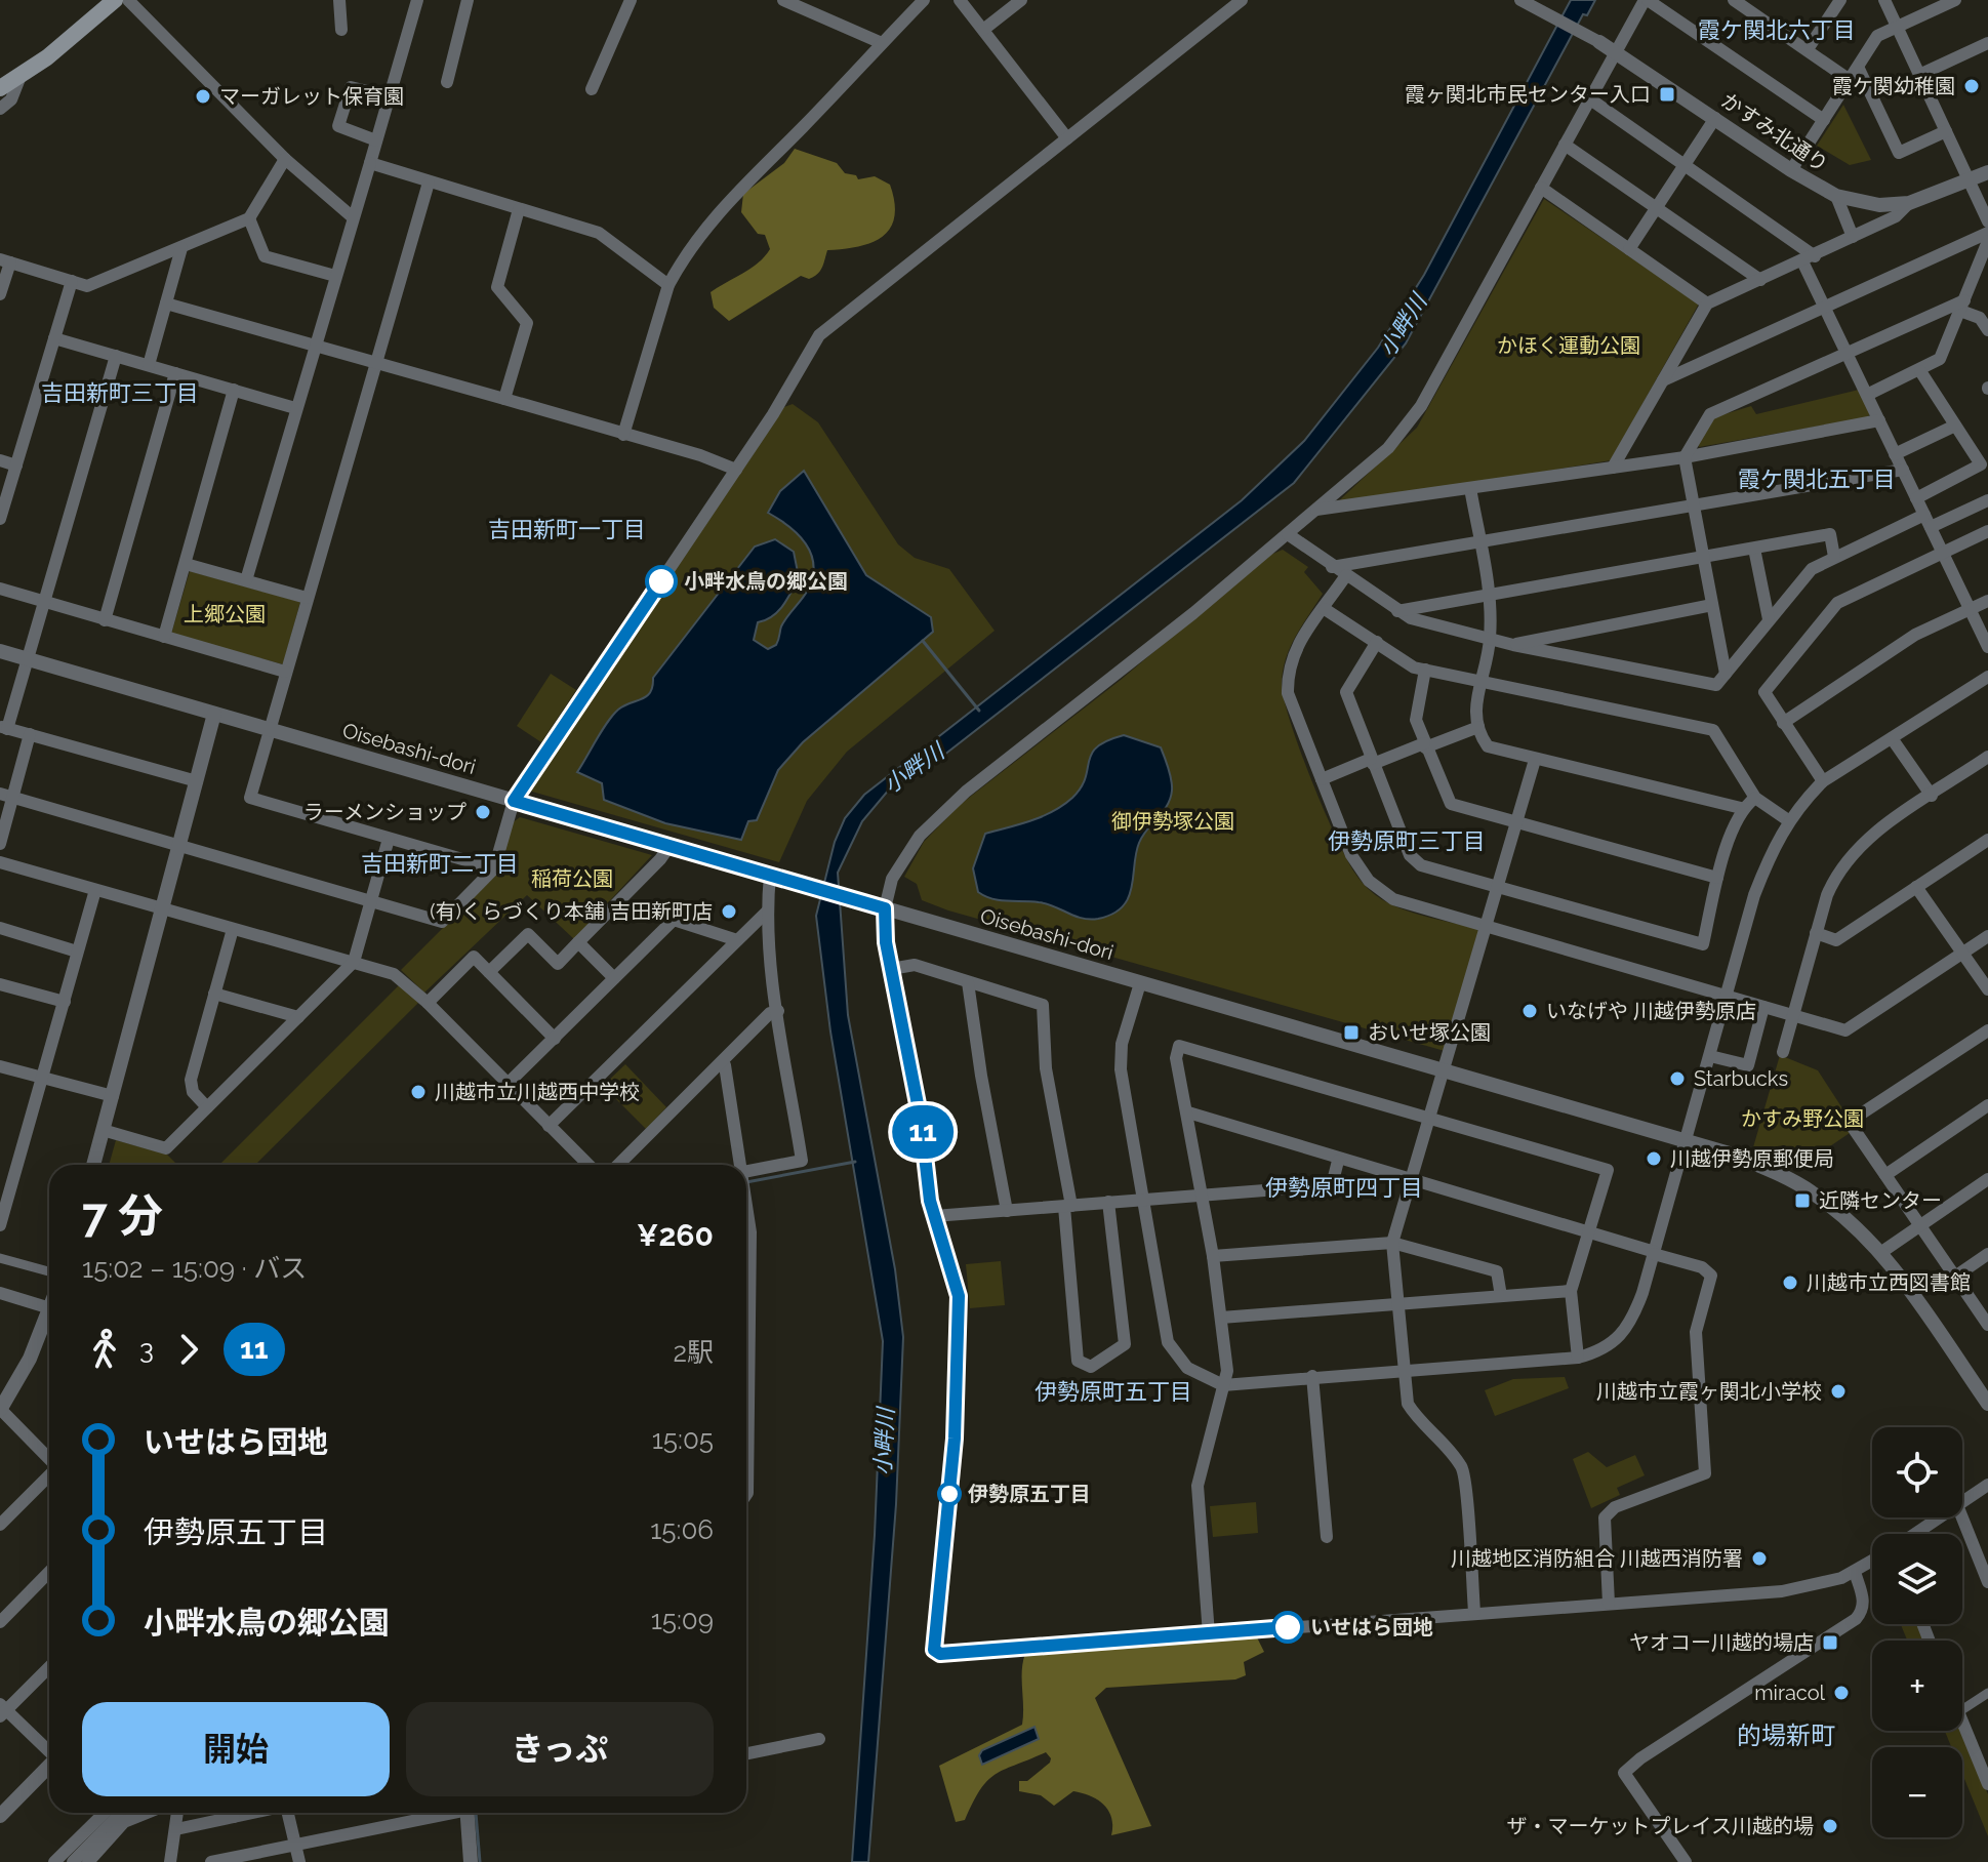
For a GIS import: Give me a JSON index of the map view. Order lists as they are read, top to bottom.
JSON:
{
  "streets": {
    "street": ["かすみ北通り", "Oisebashi-dori"]
  },
  "districts": [
    "霞ケ関北六丁目",
    "吉田新町三丁目",
    "霞ケ関北五丁目",
    "吉田新町一丁目",
    "伊勢原町三丁目",
    "吉田新町二丁目",
    "伊勢原町四丁目",
    "伊勢原町五丁目",
    "的場新町"
  ],
  "water": ["小畔川"],
  "parks": [
    "かほく運動公園",
    "上郷公園",
    "御伊勢塚公園",
    "稲荷公園",
    "かすみ野公園"
  ],
  "places": {
    "other": [
      "霞ケ関幼稚園",
      "マーガレット保育園",
      "小畔水鳥の郷公園",
      "ラーメンショップ",
      "(有)くらづくり本舗 吉田新町店",
      "いなげや 川越伊勢原店",
      "Starbucks",
      "川越市立川越西中学校",
      "川越伊勢原郵便局",
      "川越市立西図書館",
      "川越市立霞ヶ関北小学校",
      "伊勢原五丁目",
      "川越地区消防組合 川越西消防署",
      "いせはら団地",
      "miracol",
      "ザ・マーケットプレイス川越的場"
    ],
    "transit": [
      "霞ヶ関北市民センター入口",
      "おいせ塚公園",
      "近隣センター",
      "ヤオコー川越的場店"
    ]
  },
  "lines": ["bus line 11"],
  "page": {
    "on_map": "11",
    "heading": ["7 分", "15:02 – 15:09 · バス", "¥260"],
    "legs": ["3", "11", "2駅"],
    "list": [
      {
        "name": "いせはら団地",
        "value": "15:05"
      },
      {
        "name": "伊勢原五丁目",
        "value": "15:06"
      },
      {
        "name": "小畔水鳥の郷公園",
        "value": "15:09"
      }
    ],
    "map_buttons": ["+", "−"],
    "buttons": ["開始", "きっぷ"]
  }
}
